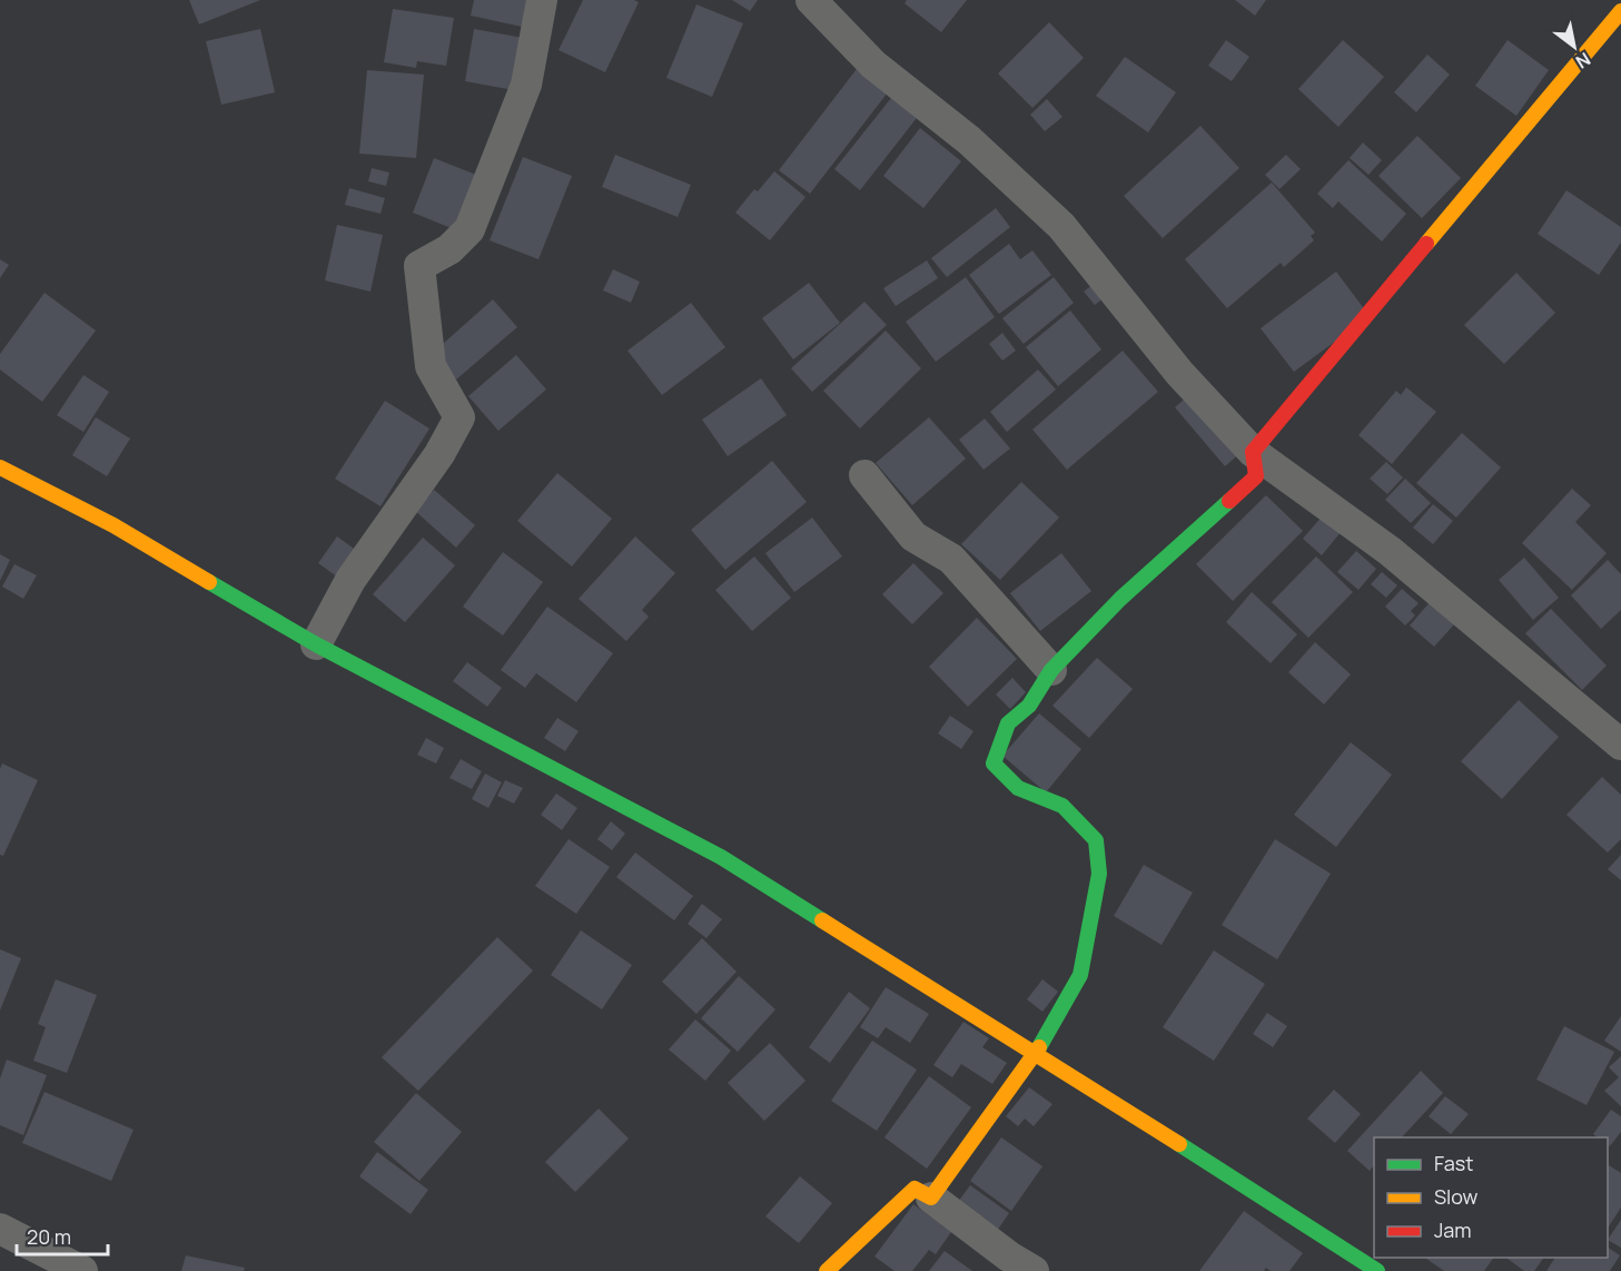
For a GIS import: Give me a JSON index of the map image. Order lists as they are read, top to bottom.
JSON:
{
  "legend": ["Fast", "Slow", "Jam"],
  "scale_bar": "20 m",
  "north": "bottom right"
}
